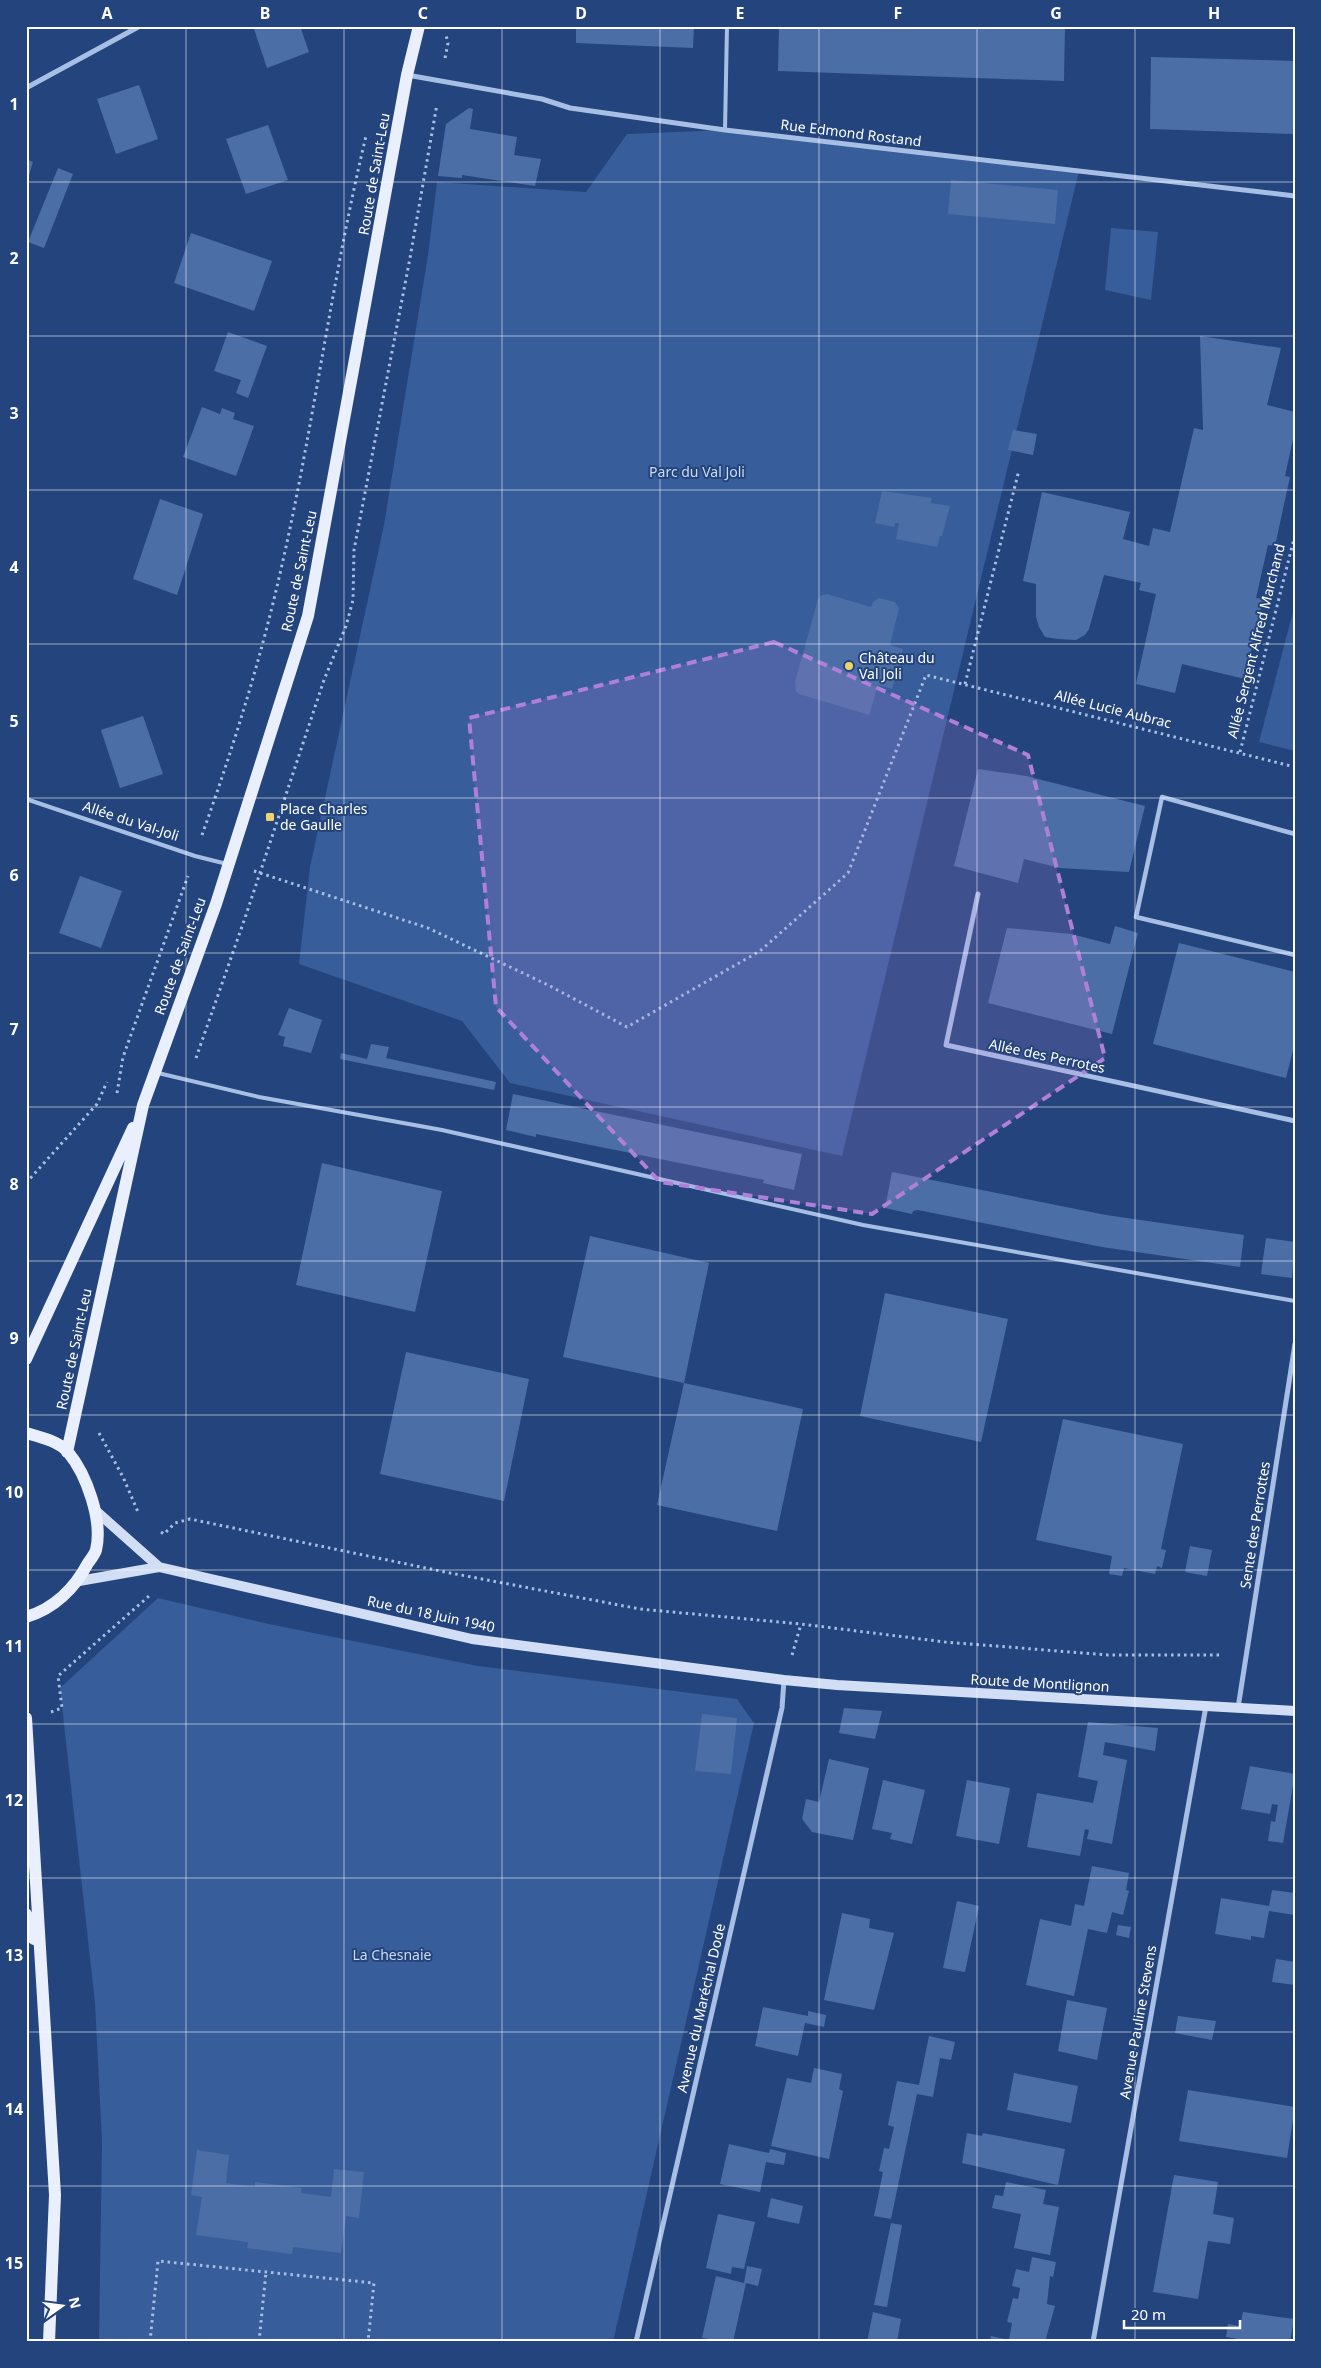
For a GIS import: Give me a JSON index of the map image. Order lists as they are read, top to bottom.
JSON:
{
  "streets": {
    "main road": ["Route de Saint-Leu", "Rue du 18 Juin 1940", "Route de Montlignon"],
    "street": [
      "Rue Edmond Rostand",
      "Allée des Perrotes",
      "Sente des Perrottes",
      "Avenue du Maréchal Dode",
      "Avenue Pauline Stevens"
    ],
    "lane": ["Allée du Val-Joli"],
    "path": ["Allée Sergent Alfred Marchand", "Allée Lucie Aubrac"]
  },
  "crossings": [
    ["Rue Edmond Rostand", "Route de Saint-Leu"],
    ["Route de Saint-Leu", "Allée Lucie Aubrac"],
    ["Route de Saint-Leu", "Allée du Val-Joli"],
    ["Allée Sergent Alfred Marchand", "Allée Lucie Aubrac"],
    ["Allée Lucie Aubrac", "Allée du Val-Joli"],
    ["Sente des Perrottes", "Route de Montlignon"],
    ["Rue du 18 Juin 1940", "Route de Montlignon"],
    ["Rue du 18 Juin 1940", "Avenue du Maréchal Dode"],
    ["Route de Montlignon", "Avenue du Maréchal Dode"],
    ["Route de Montlignon", "Avenue Pauline Stevens"]
  ],
  "parks": ["Parc du Val Joli", "La Chesnaie"],
  "places": {
    "other": ["Château du Val Joli"],
    "transit": ["Place Charles de Gaulle"]
  },
  "scale_bar": "20 m",
  "north": "right",
  "grid": {
    "columns": [
      "A",
      "B",
      "C",
      "D",
      "E",
      "F",
      "G",
      "H"
    ],
    "rows": [
      "1",
      "2",
      "3",
      "4",
      "5",
      "6",
      "7",
      "8",
      "9",
      "10",
      "11",
      "12",
      "13",
      "14",
      "15"
    ]
  }
}
